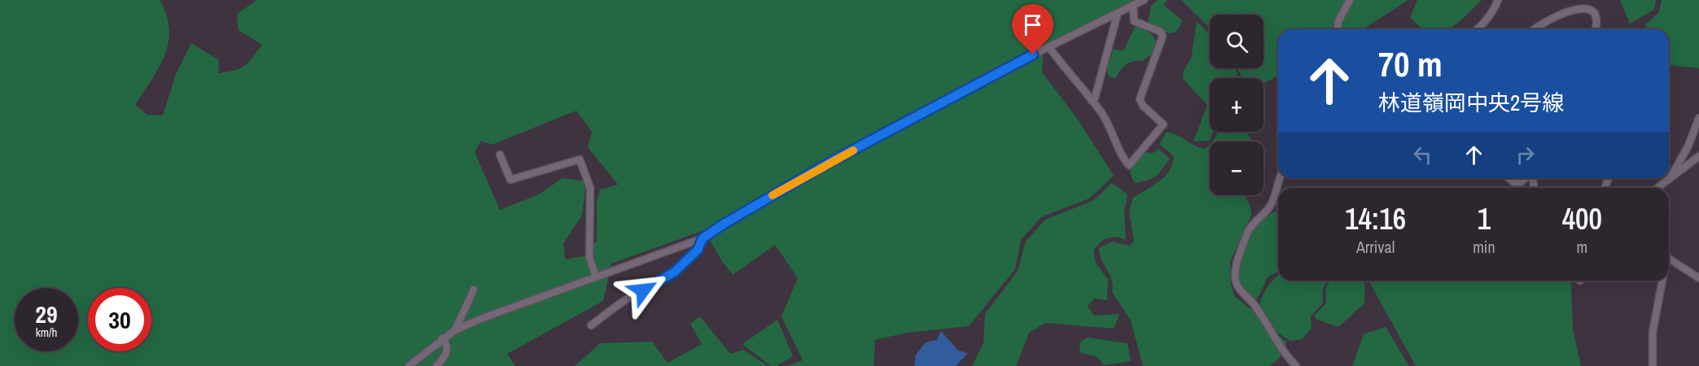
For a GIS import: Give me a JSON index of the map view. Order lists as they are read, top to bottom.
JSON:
{
  "page": {
    "map_buttons": ["+", "−"],
    "turn": ["70 m", "林道嶺岡中央2号線"],
    "eta": [
      "14:16",
      "Arrival",
      "1",
      "min",
      "400",
      "m"
    ],
    "speed": "29 km/h",
    "limit": "30"
  }
}
